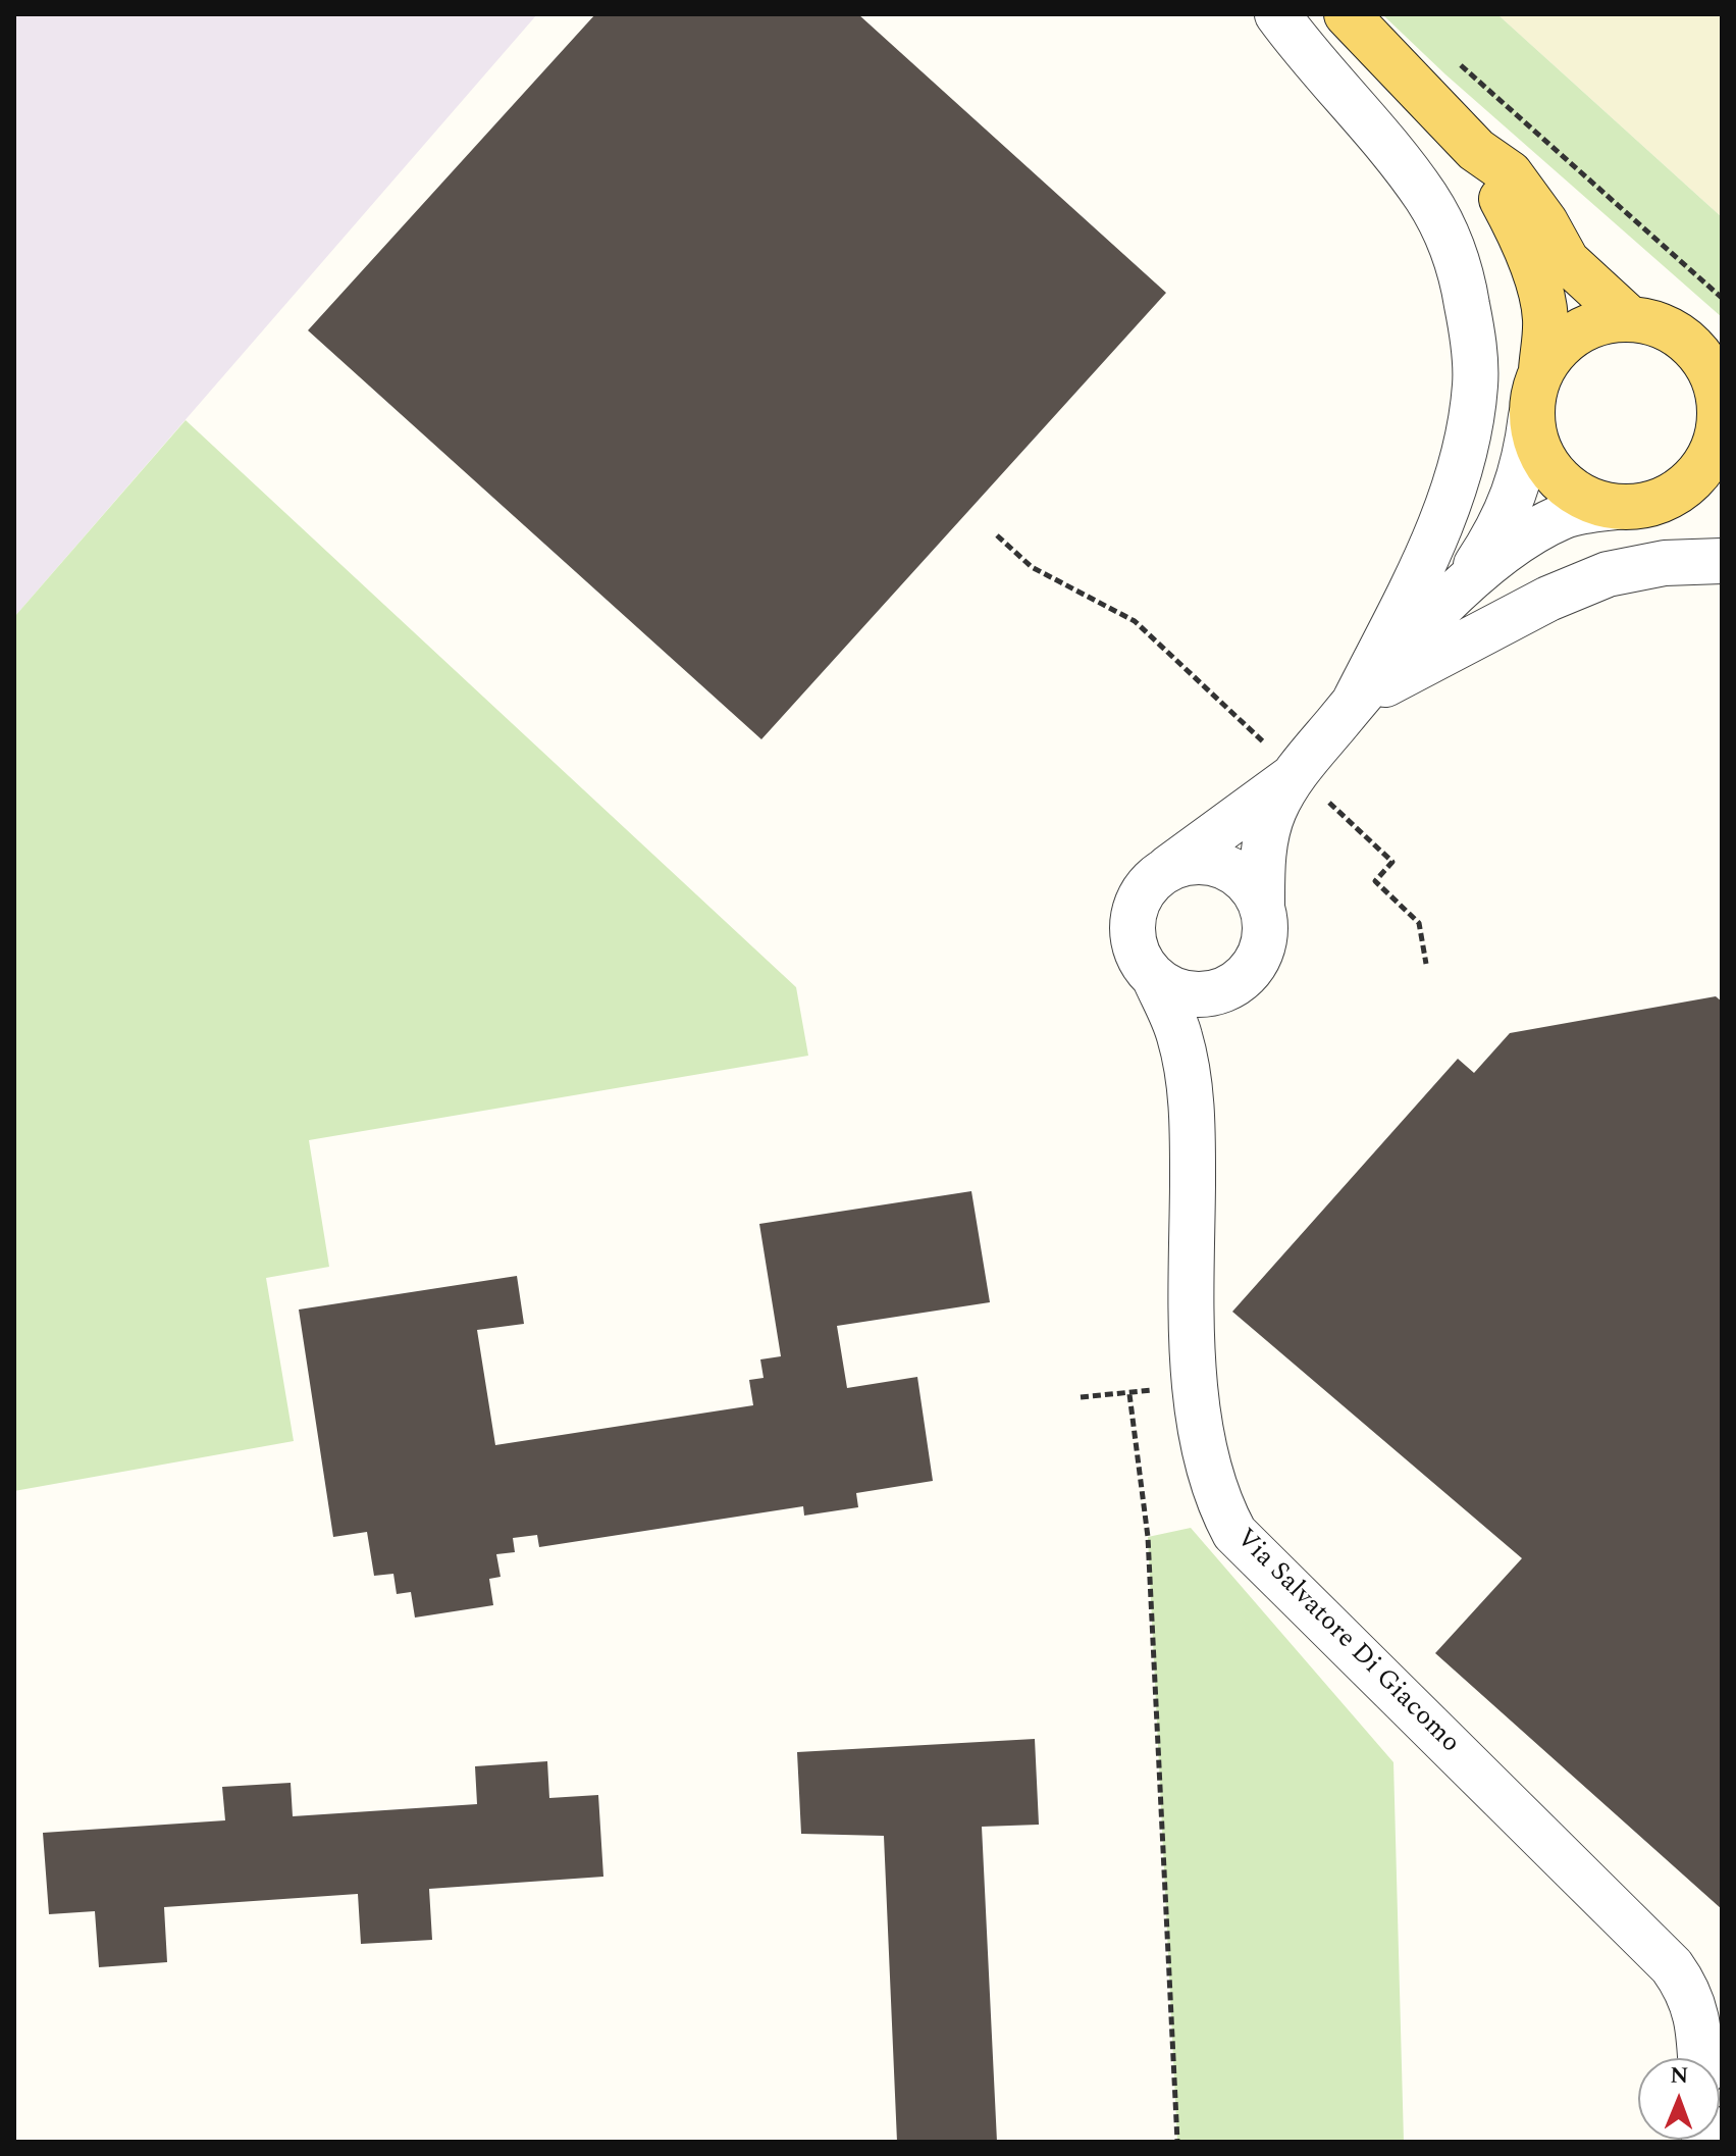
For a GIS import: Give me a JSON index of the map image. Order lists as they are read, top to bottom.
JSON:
{
  "streets": {
    "street": ["Via Salvatore Di Giacomo"]
  },
  "north": "top"
}
